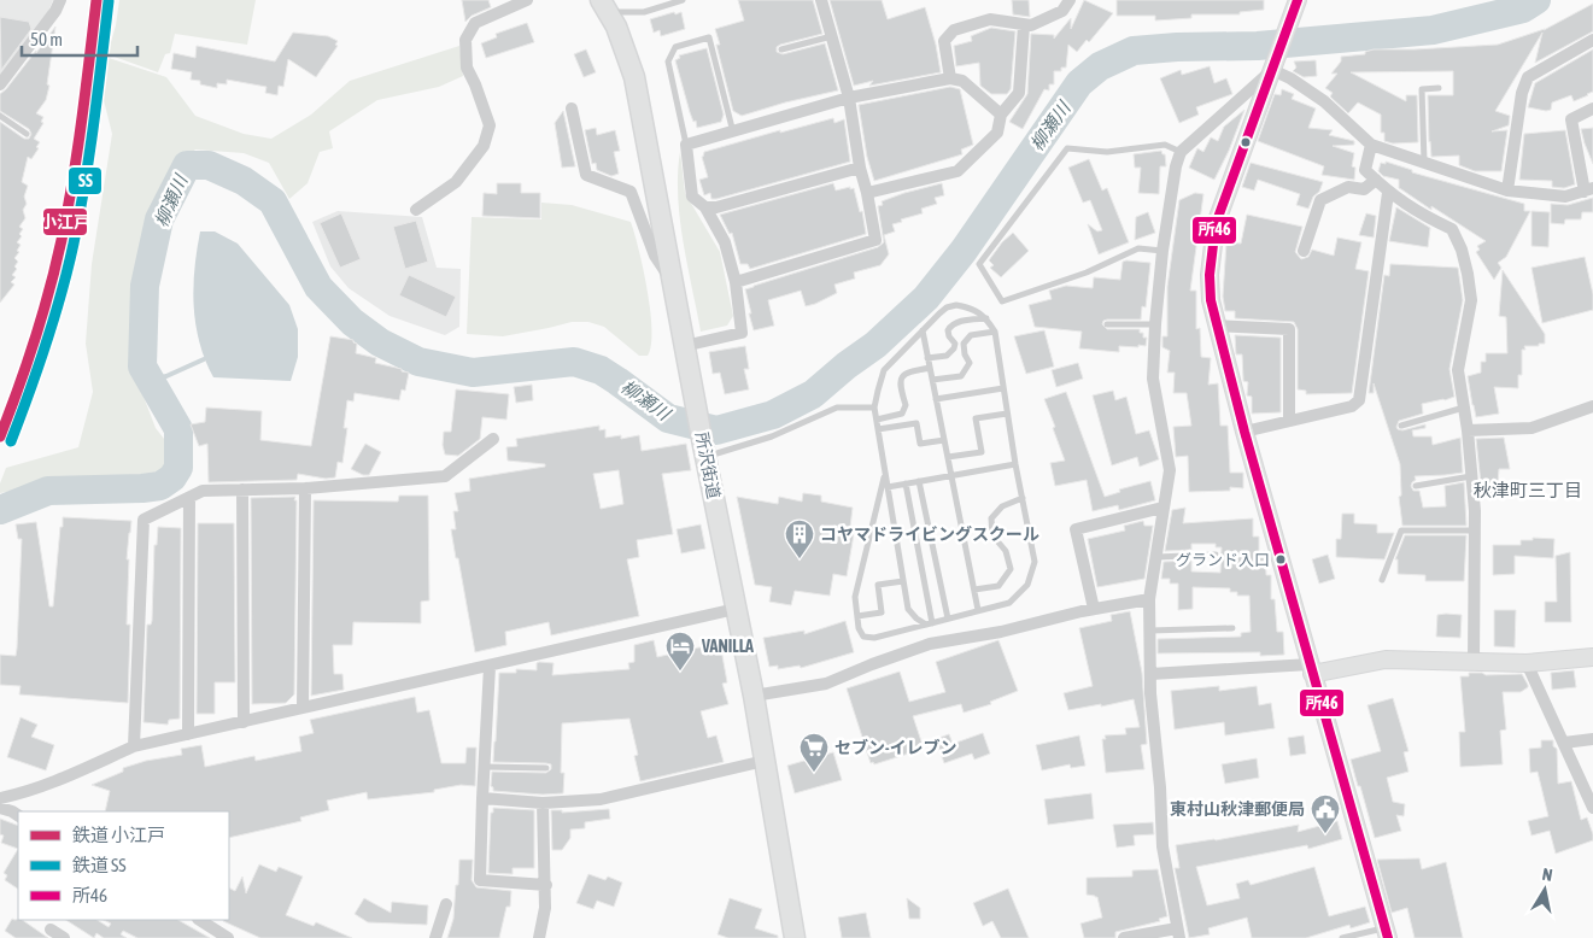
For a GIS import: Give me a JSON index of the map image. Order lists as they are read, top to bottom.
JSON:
{
  "streets": {
    "main road": ["所沢街道"]
  },
  "districts": ["秋津町三丁目"],
  "water": ["柳瀬川"],
  "places": {
    "other": ["グランド入口"],
    "building": ["コヤマドライビングスクール"],
    "hotel": ["VANILLA"],
    "supermarket": ["セブン-イレブン"],
    "public building": ["東村山秋津郵便局"]
  },
  "lines": ["rail line 小江戸", "transit line 所46", "rail line SS"],
  "legend": ["鉄道 小江戸", "鉄道 SS", "所46"],
  "scale_bar": "50 m",
  "north": "top"
}
